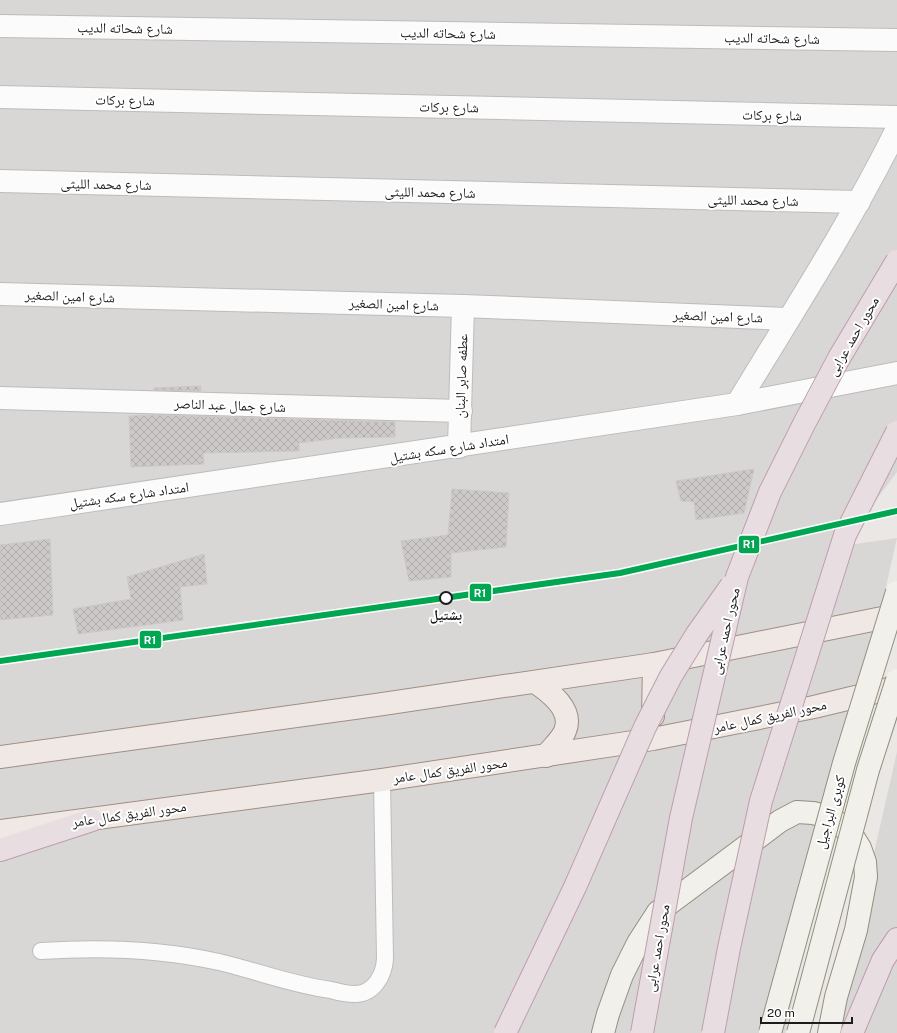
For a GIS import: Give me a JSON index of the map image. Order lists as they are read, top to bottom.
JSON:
{
  "streets": {
    "highway": ["محور احمد عرابى"],
    "main road": ["محور الفريق كمال عامر"],
    "street": [
      "شارع شحاته الديب",
      "شارع بركات",
      "شارع محمد الليثى",
      "شارع امين الصغير",
      "عطفه صابر البنان",
      "شارع جمال عبد الناصر",
      "امتداد شارع سكه بشتيل",
      "كوبرى البراجيل"
    ]
  },
  "crossings": [
    ["شارع امين الصغير", "عطفه صابر البنان"],
    ["عطفه صابر البنان", "شارع جمال عبد الناصر"],
    ["عطفه صابر البنان", "امتداد شارع سكه بشتيل"]
  ],
  "places": ["بشتيل"],
  "lines": ["transit line R1"],
  "scale_bar": "20 m"
}
